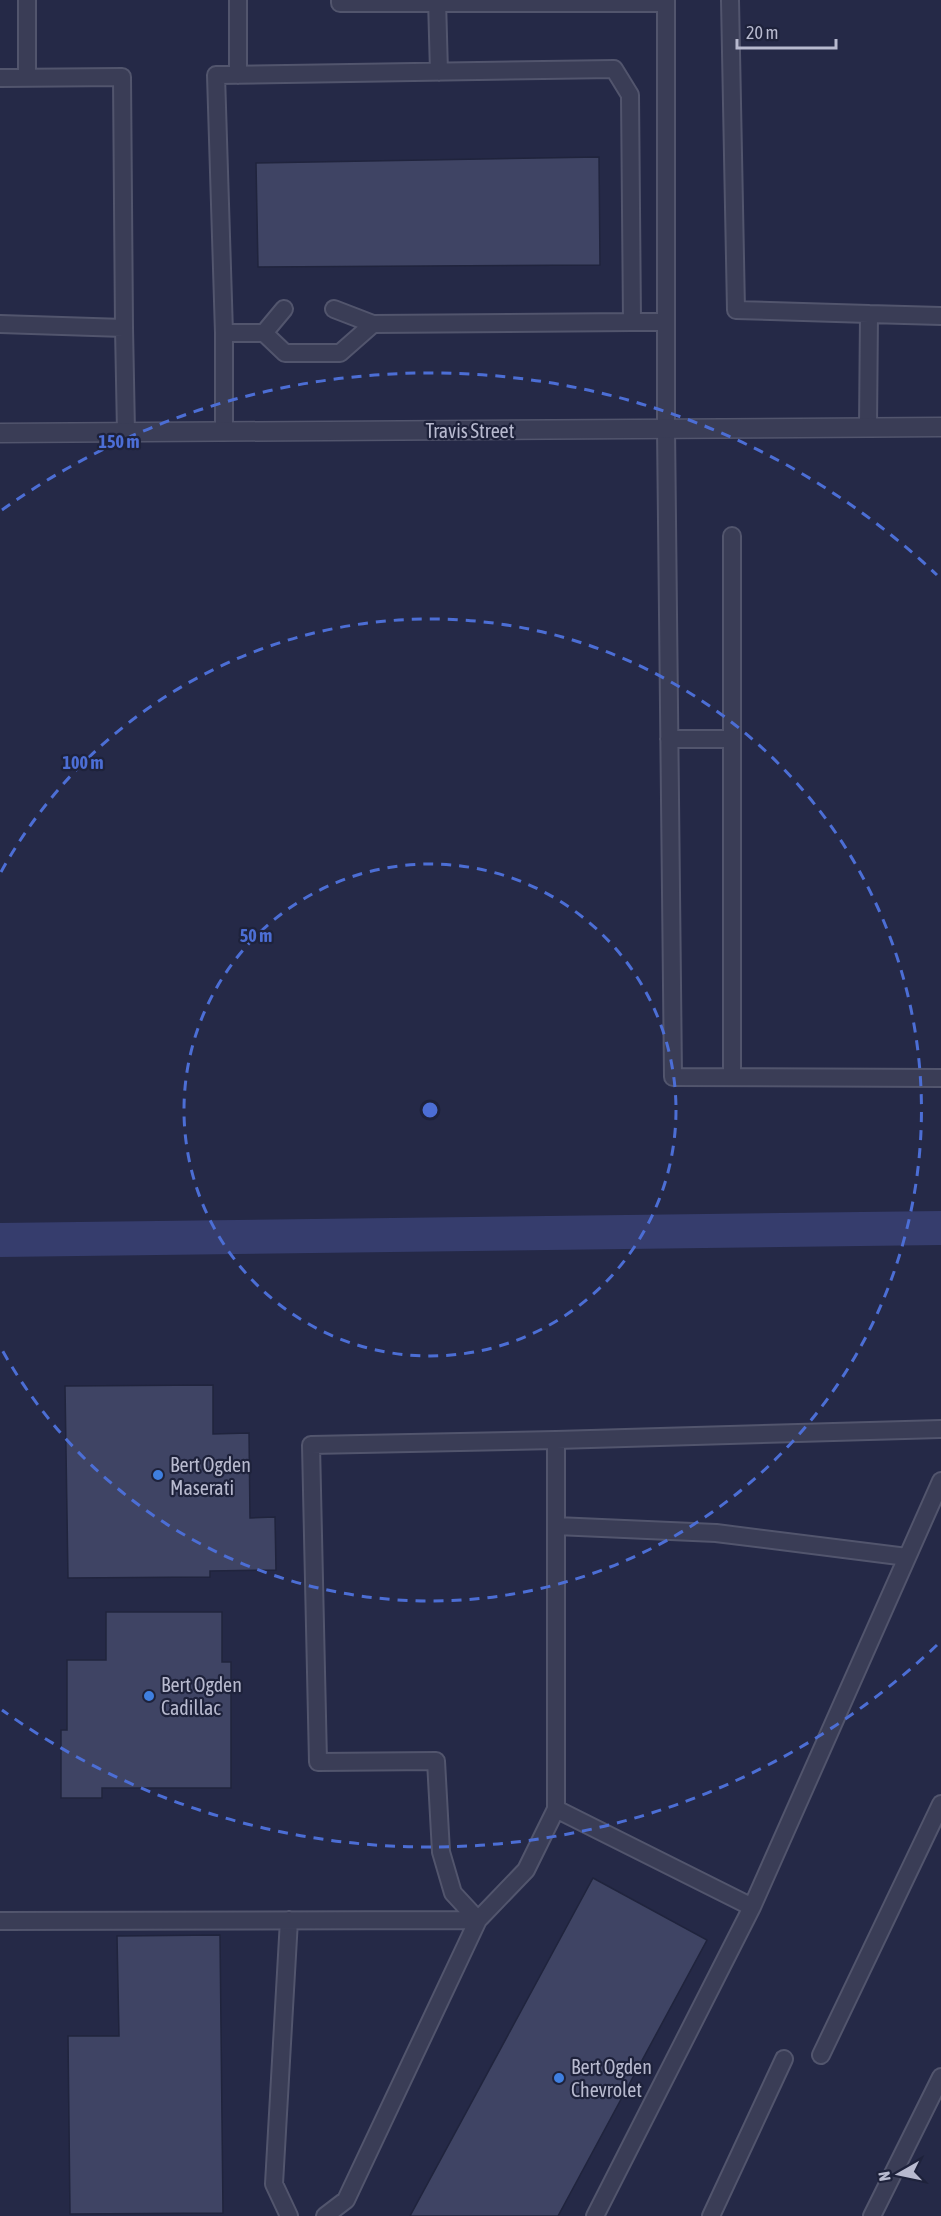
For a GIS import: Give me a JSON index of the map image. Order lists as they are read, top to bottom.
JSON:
{
  "streets": {
    "street": ["Travis Street"]
  },
  "places": ["Bert Ogden Maserati", "Bert Ogden Cadillac", "Bert Ogden Chevrolet"],
  "scale_bar": "20 m",
  "north": "left",
  "rings": ["150 m", "100 m", "50 m"]
}
